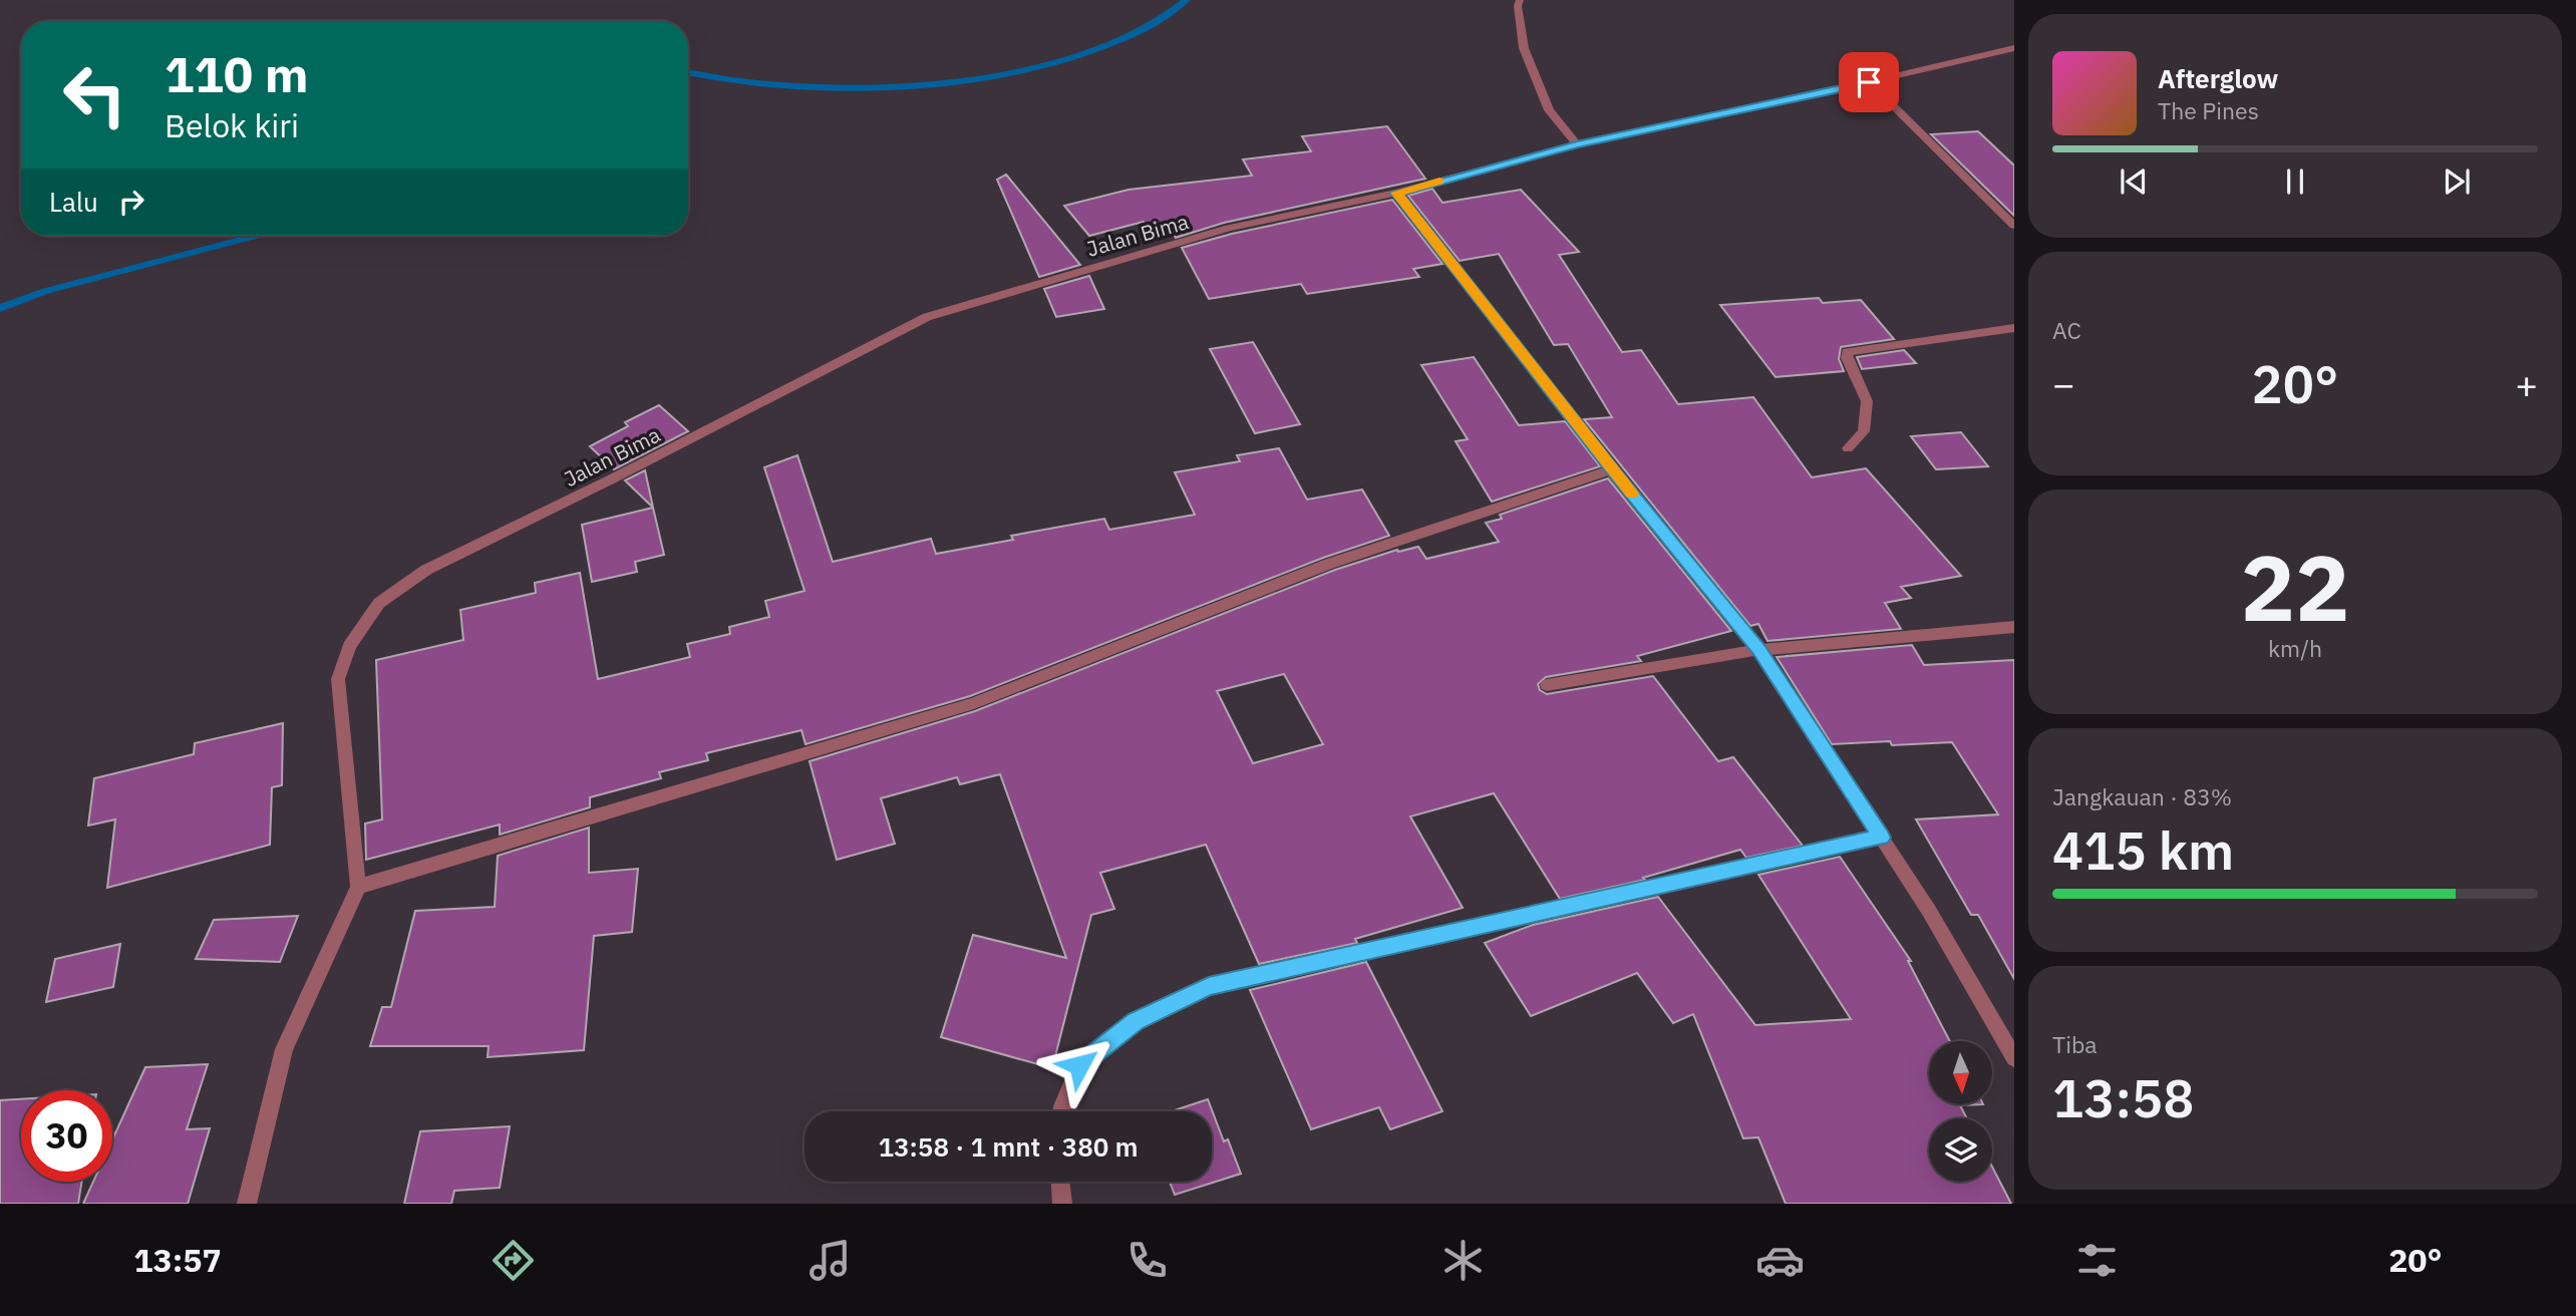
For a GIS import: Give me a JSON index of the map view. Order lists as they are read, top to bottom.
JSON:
{
  "streets": {
    "street": ["Jalan Bima"]
  },
  "north": "bottom",
  "page": {
    "turn": ["110 m", "Belok kiri"],
    "song": ["Afterglow", "The Pines"],
    "then": "Lalu",
    "tile": [
      "AC",
      ["22", "km/h"],
      ["Jangkauan · 83%", "415 km"],
      ["Tiba", "13:58"]
    ],
    "heat": ["−", "20°", "+"],
    "limit": "30",
    "trip": "13:58 · 1 mnt · 380 m",
    "tabs": ["13:57", "20°"]
  }
}
